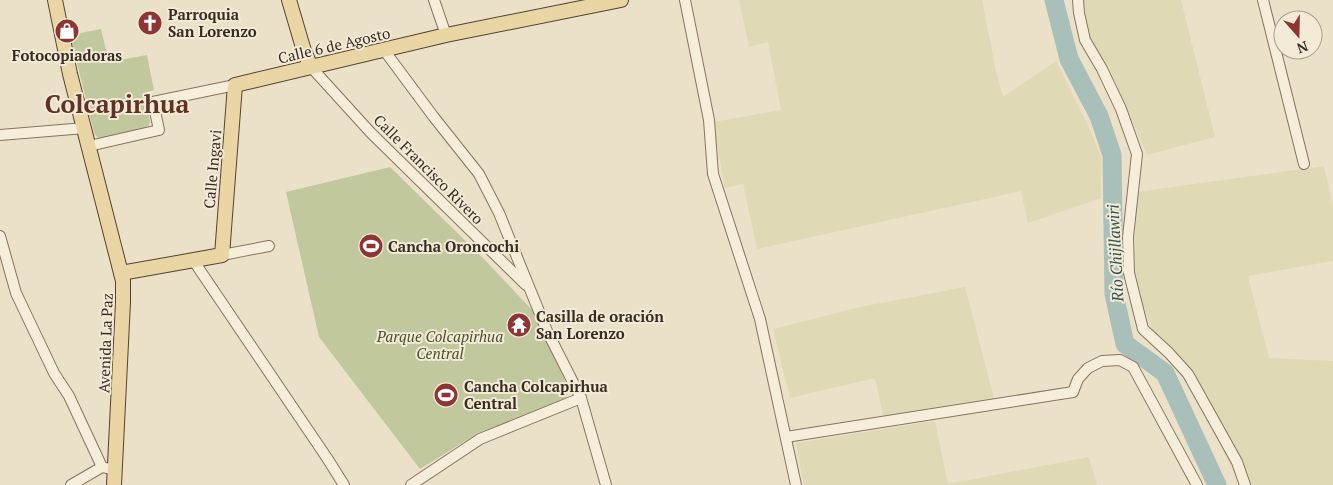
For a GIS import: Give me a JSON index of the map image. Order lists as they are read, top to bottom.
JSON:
{
  "streets": {
    "main road": ["Calle 6 de Agosto", "Calle Ingavi", "Avenida La Paz"],
    "street": ["Calle Francisco Rivero"]
  },
  "crossings": [
    ["Calle 6 de Agosto", "Calle Ingavi"],
    ["Calle 6 de Agosto", "Calle Francisco Rivero"],
    ["Calle 6 de Agosto", "Avenida La Paz"]
  ],
  "districts": ["Colcapirhua"],
  "water": ["Río Chijllawiri"],
  "parks": ["Parque Colcapirhua Central"],
  "places": {
    "church": ["Parroquia San Lorenzo"],
    "shop": ["Fotocopiadoras"],
    "sports": ["Cancha Oroncochi", "Cancha Colcapirhua Central"],
    "temple": ["Casilla de oración San Lorenzo"]
  },
  "north": "bottom"
}
